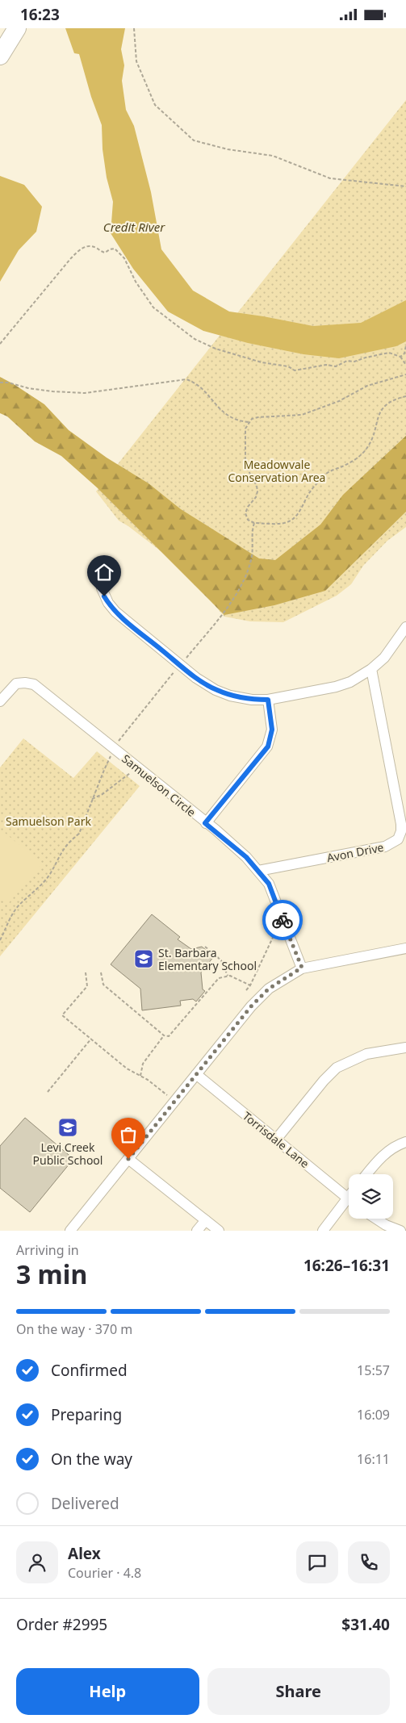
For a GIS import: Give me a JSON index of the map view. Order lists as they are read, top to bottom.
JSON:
{
  "streets": {
    "street": ["Samuelson Circle", "Avon Drive", "Torrisdale Lane"]
  },
  "crossings": [
    ["Samuelson Circle", "Avon Drive"]
  ],
  "water": ["Credit River"],
  "parks": ["Meadowvale Conservation Area", "Samuelson Park"],
  "places": {
    "school or university": ["St. Barbara Elementary School", "Levi Creek Public School"]
  },
  "page": {
    "status": "16:23",
    "heading": ["3 min", "Arriving in", "16:26–16:31"],
    "panel": [
      "Alex",
      "Courier · 4.8",
      "Order #2995",
      "$31.40"
    ],
    "bar": "On the way · 370 m",
    "list": [
      ["Confirmed", "15:57"],
      ["Preparing", "16:09"],
      ["On the way", "16:11"],
      "Delivered"
    ],
    "buttons": ["Help", "Share"]
  }
}
